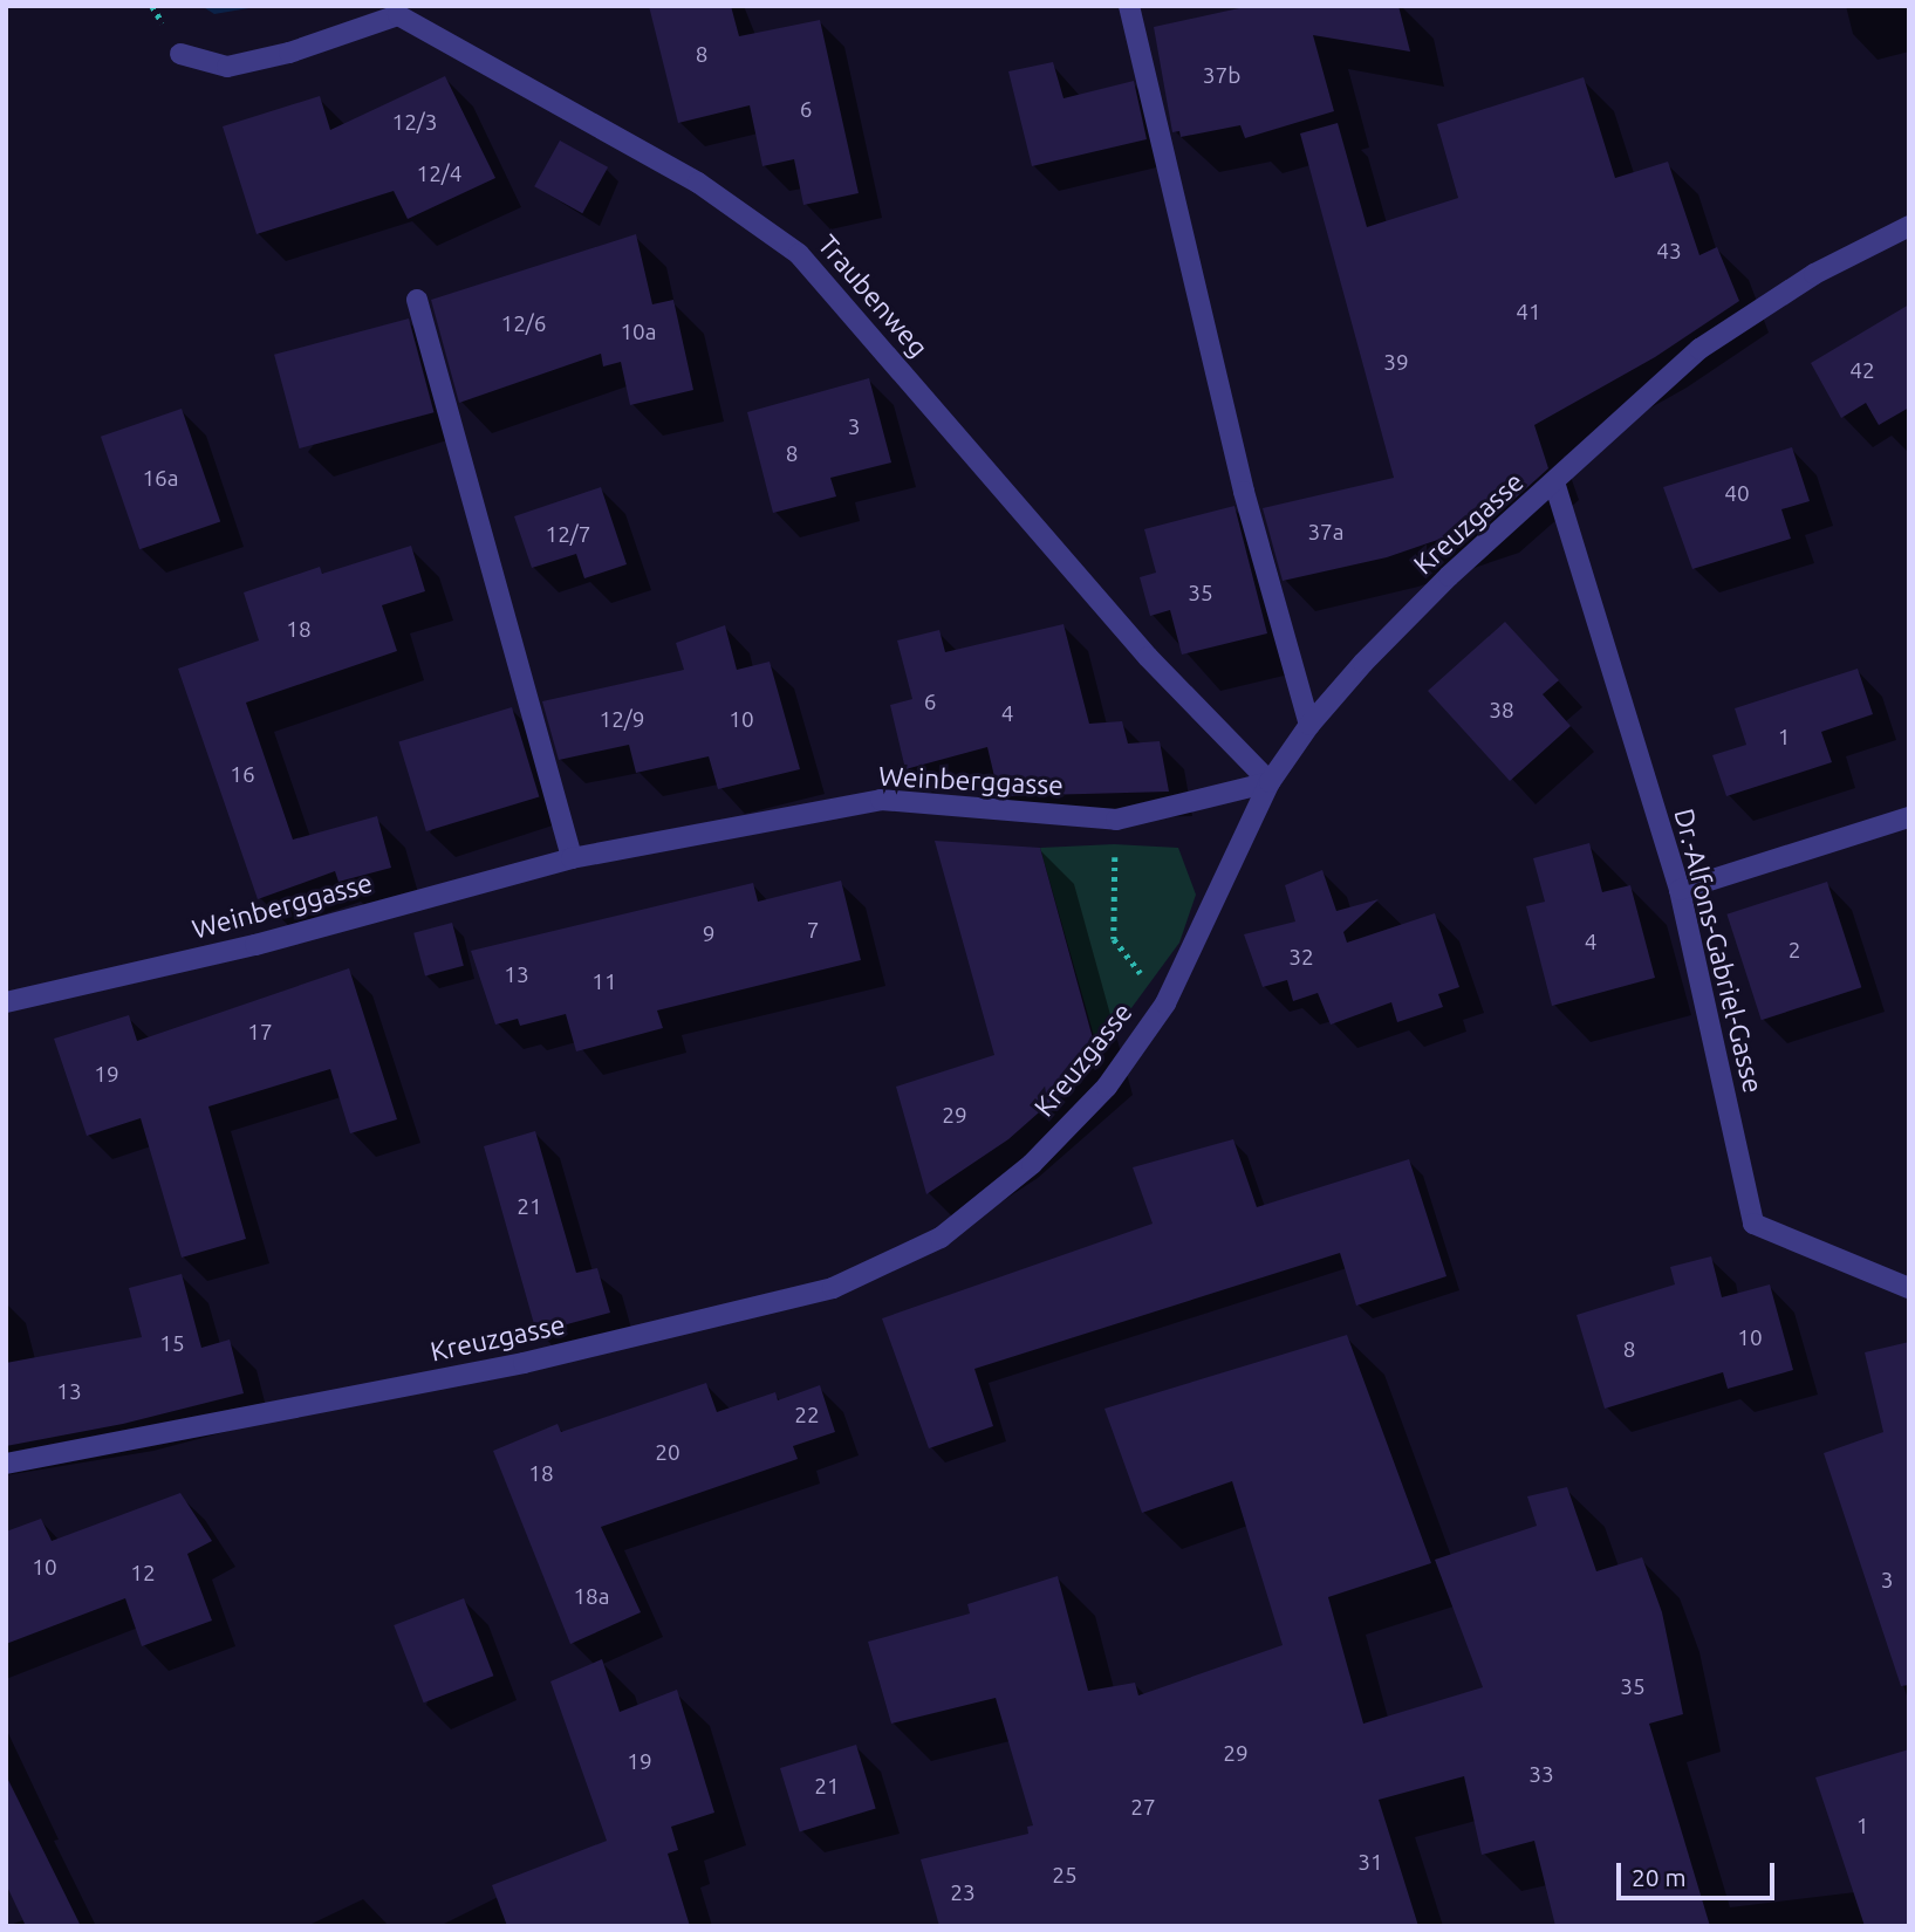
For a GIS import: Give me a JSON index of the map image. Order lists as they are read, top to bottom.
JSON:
{
  "streets": {
    "street": [
      "Traubenweg",
      "Kreuzgasse",
      "Weinberggasse",
      "Dr.-Alfons-Gabriel-Gasse"
    ]
  },
  "crossings": [
    ["Traubenweg", "Kreuzgasse"],
    ["Traubenweg", "Weinberggasse"],
    ["Kreuzgasse", "Weinberggasse"],
    ["Kreuzgasse", "Dr.-Alfons-Gabriel-Gasse"]
  ],
  "house_numbers": [
    "8",
    "37b",
    "6",
    "12/3",
    "12/4",
    "43",
    "41",
    "12/6",
    "10a",
    "39",
    "42",
    "3",
    "8",
    "16a",
    "40",
    "37a",
    "12/7",
    "35",
    "18",
    "6",
    "38",
    "4",
    "12/9",
    "10",
    "1",
    "16",
    "7",
    "9",
    "4",
    "2",
    "32",
    "13",
    "11",
    "17",
    "19",
    "29",
    "21",
    "10",
    "15",
    "8",
    "13",
    "22",
    "20",
    "18",
    "10",
    "12",
    "3",
    "18a",
    "35",
    "29",
    "19",
    "33",
    "21",
    "27",
    "1",
    "31",
    "25",
    "23"
  ],
  "scale_bar": "20 m"
}
